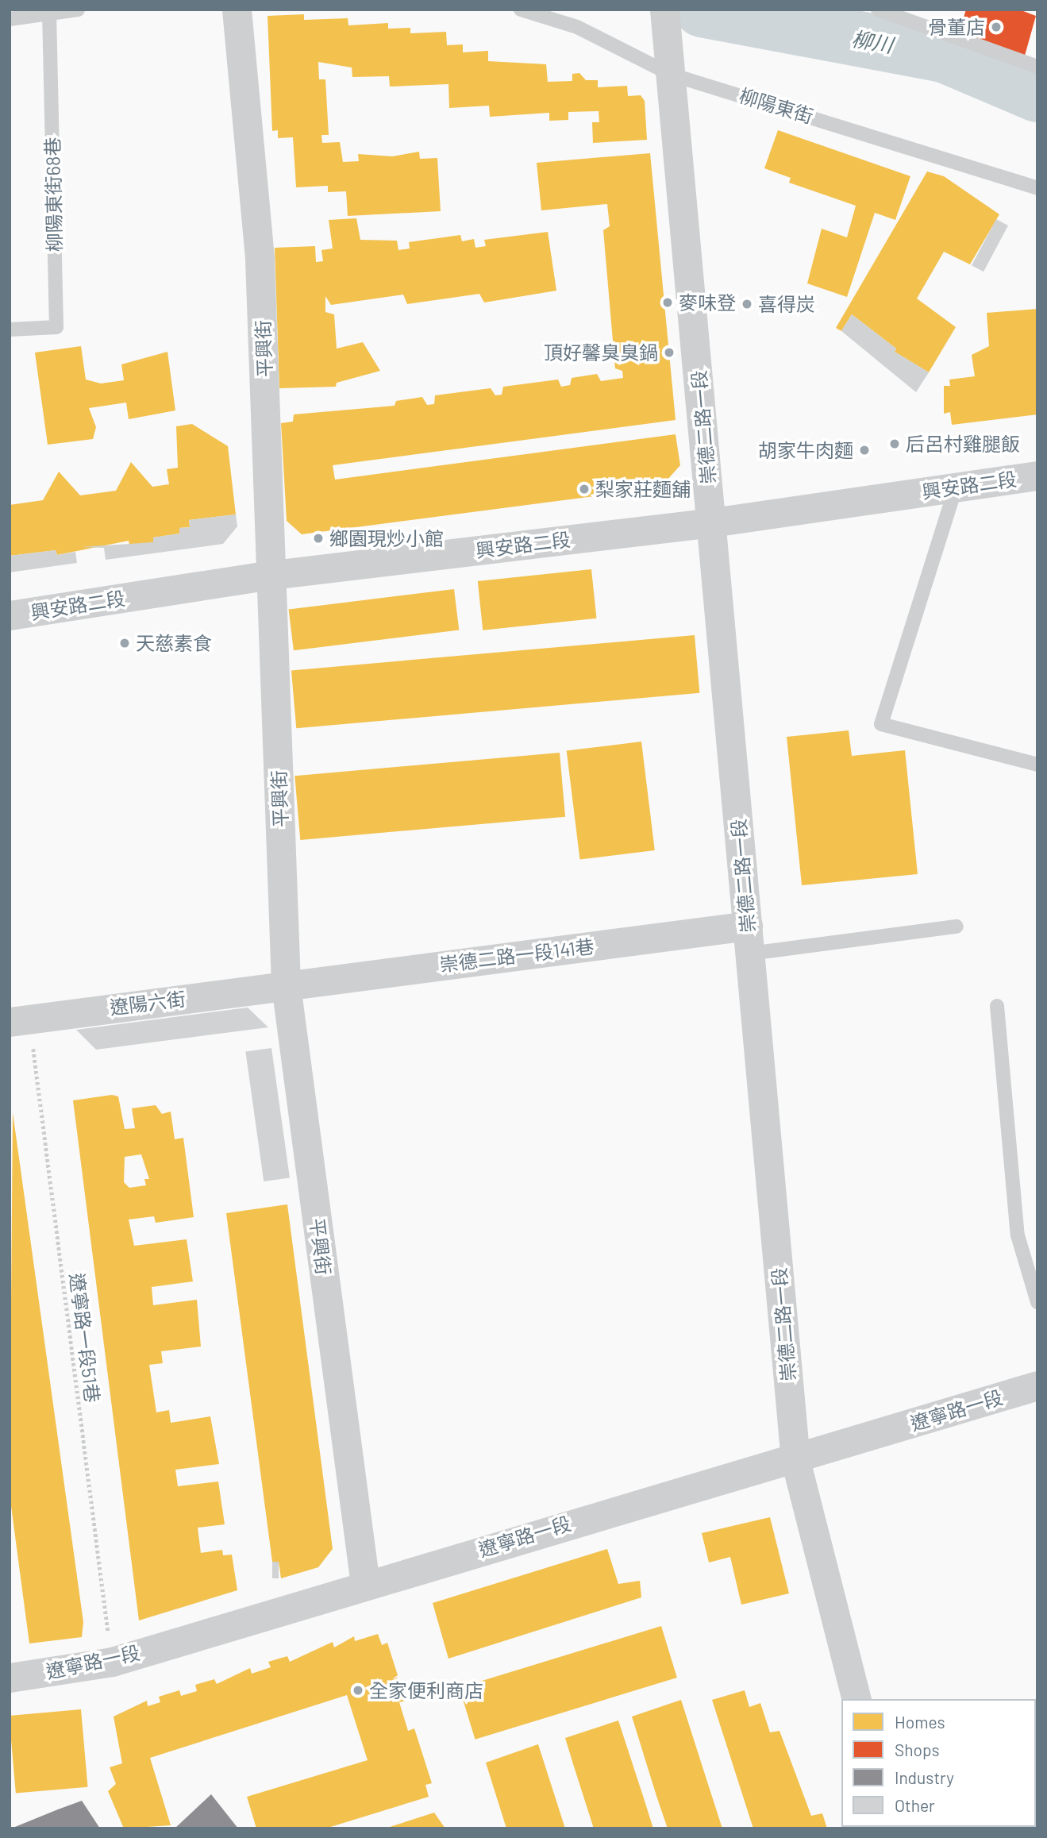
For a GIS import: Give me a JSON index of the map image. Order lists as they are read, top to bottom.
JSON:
{
  "streets": {
    "street": [
      "平興街",
      "崇德二路一段",
      "興安路二段",
      "崇德二路一段141巷",
      "遼陽六街",
      "遼寧路一段"
    ],
    "lane": ["柳陽東街", "柳陽東街68巷"],
    "path": ["遼寧路一段51巷"]
  },
  "crossings": [
    ["柳陽東街", "崇德二路一段"],
    ["平興街", "興安路二段"],
    ["平興街", "崇德二路一段141巷"],
    ["平興街", "遼陽六街"],
    ["平興街", "遼寧路一段"],
    ["崇德二路一段", "興安路二段"],
    ["崇德二路一段", "崇德二路一段141巷"],
    ["崇德二路一段", "遼寧路一段"],
    ["崇德二路一段141巷", "遼陽六街"],
    ["遼陽六街", "遼寧路一段51巷"],
    ["遼寧路一段51巷", "遼寧路一段"]
  ],
  "water": ["柳川"],
  "places": [
    "骨董店",
    "麥味登",
    "喜得炭",
    "頂好馨臭臭鍋",
    "后呂村雞腿飯",
    "胡家牛肉麵",
    "梨家莊麵舖",
    "鄉園現炒小館",
    "天慈素食",
    "全家便利商店"
  ],
  "legend": [
    "Homes",
    "Shops",
    "Industry",
    "Other"
  ]
}
